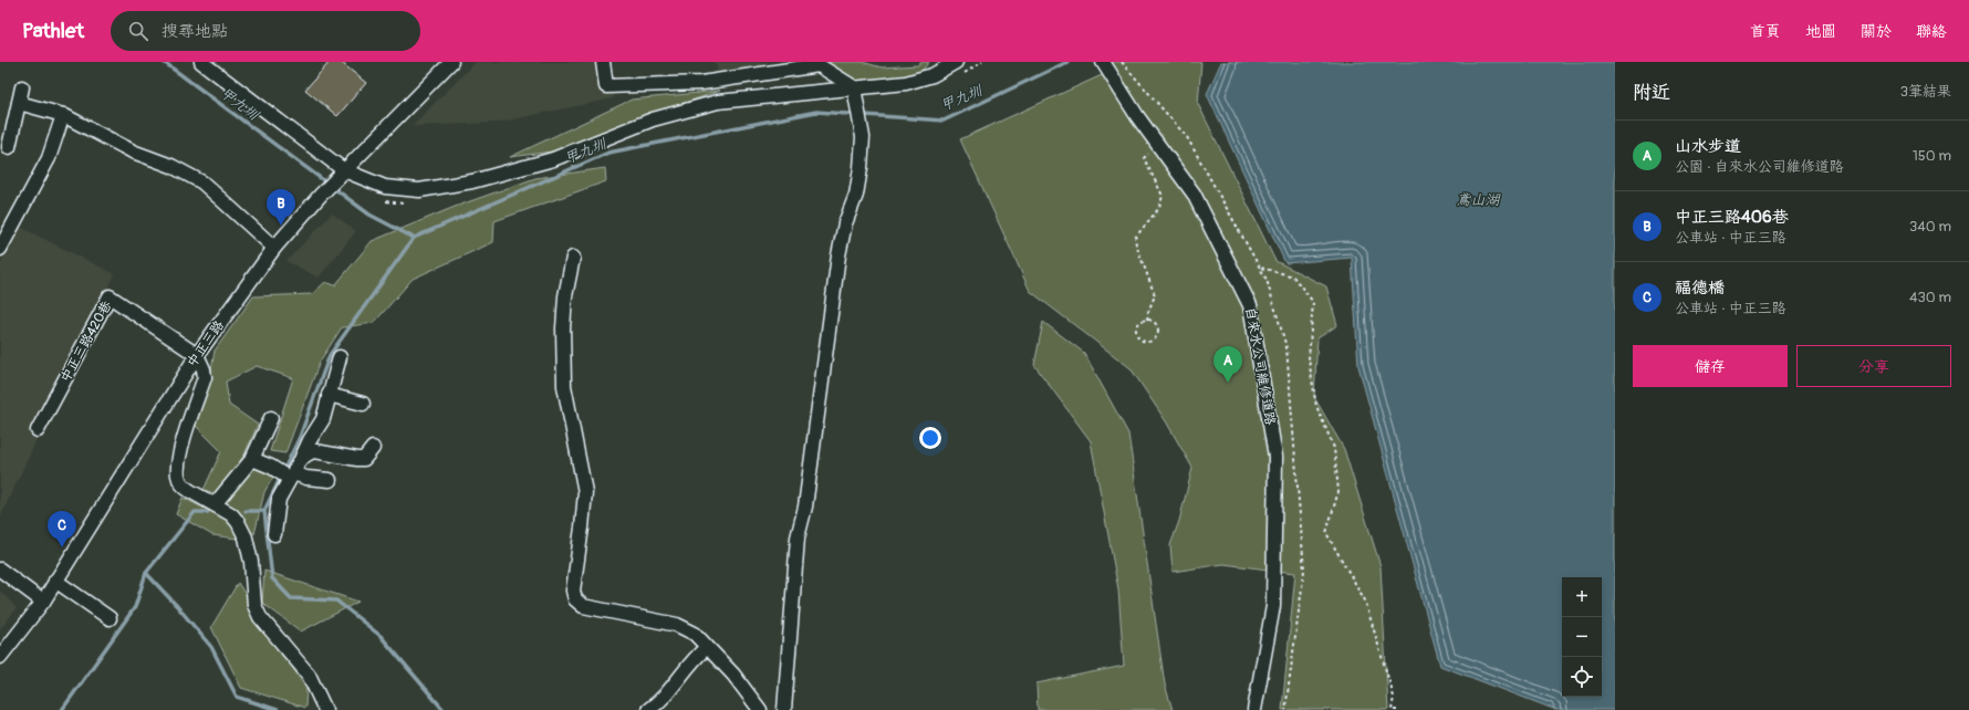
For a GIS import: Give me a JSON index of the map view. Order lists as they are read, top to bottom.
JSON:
{
  "streets": {
    "street": ["中正三路420巷", "中正三路", "自來水公司維修道路"]
  },
  "crossings": [
    ["中正三路420巷", "中正三路"]
  ],
  "water": ["甲九圳", "鳶山湖"],
  "page": {
    "header": "Pathlet",
    "search": "搜尋地點",
    "nav": [
      "首頁",
      "地圖",
      "關於",
      "聯絡"
    ],
    "heading": ["附近", "3筆結果"],
    "list": [
      {
        "mark": "A",
        "name": "山水步道",
        "note": "公園 · 自來水公司維修道路",
        "value": "150 m"
      },
      {
        "mark": "B",
        "name": "中正三路406巷",
        "note": "公車站 · 中正三路",
        "value": "340 m"
      },
      {
        "mark": "C",
        "name": "福德橋",
        "note": "公車站 · 中正三路",
        "value": "430 m"
      }
    ],
    "pins": ["B", "A", "C"],
    "buttons": ["儲存", "分享"],
    "map_buttons": ["+", "−"]
  }
}
